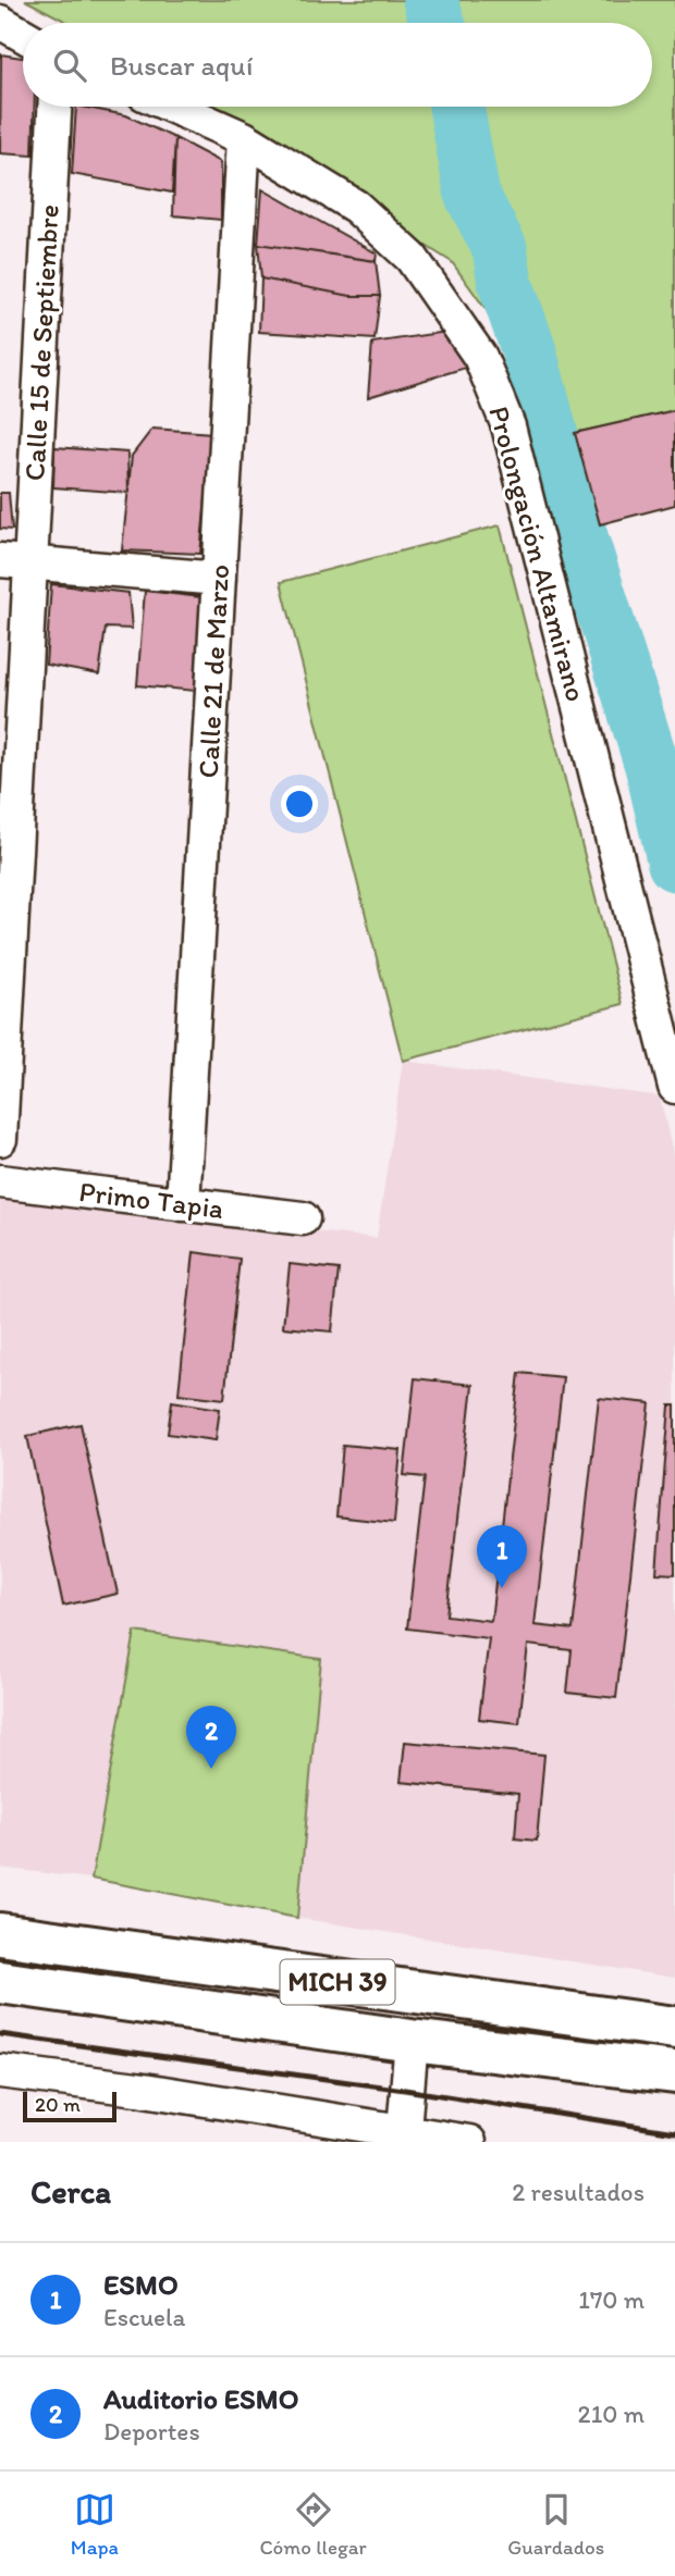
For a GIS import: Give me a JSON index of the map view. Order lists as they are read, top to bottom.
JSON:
{
  "streets": {
    "main road": ["MICH 39"],
    "street": [
      "Calle 15 de Septiembre",
      "Prolongación Altamirano",
      "Calle 21 de Marzo",
      "Primo Tapia"
    ]
  },
  "crossings": [
    ["Prolongación Altamirano", "Calle 21 de Marzo"],
    ["Calle 21 de Marzo", "Primo Tapia"]
  ],
  "scale_bar": "20 m",
  "page": {
    "search": "Buscar aquí",
    "pins": ["1", "2"],
    "scale": "20 m",
    "heading": ["Cerca", "2 resultados"],
    "list": [
      {
        "mark": "1",
        "name": "ESMO",
        "note": "Escuela",
        "value": "170 m"
      },
      {
        "mark": "2",
        "name": "Auditorio ESMO",
        "note": "Deportes",
        "value": "210 m"
      }
    ],
    "nav": ["Mapa", "Cómo llegar", "Guardados"]
  }
}
